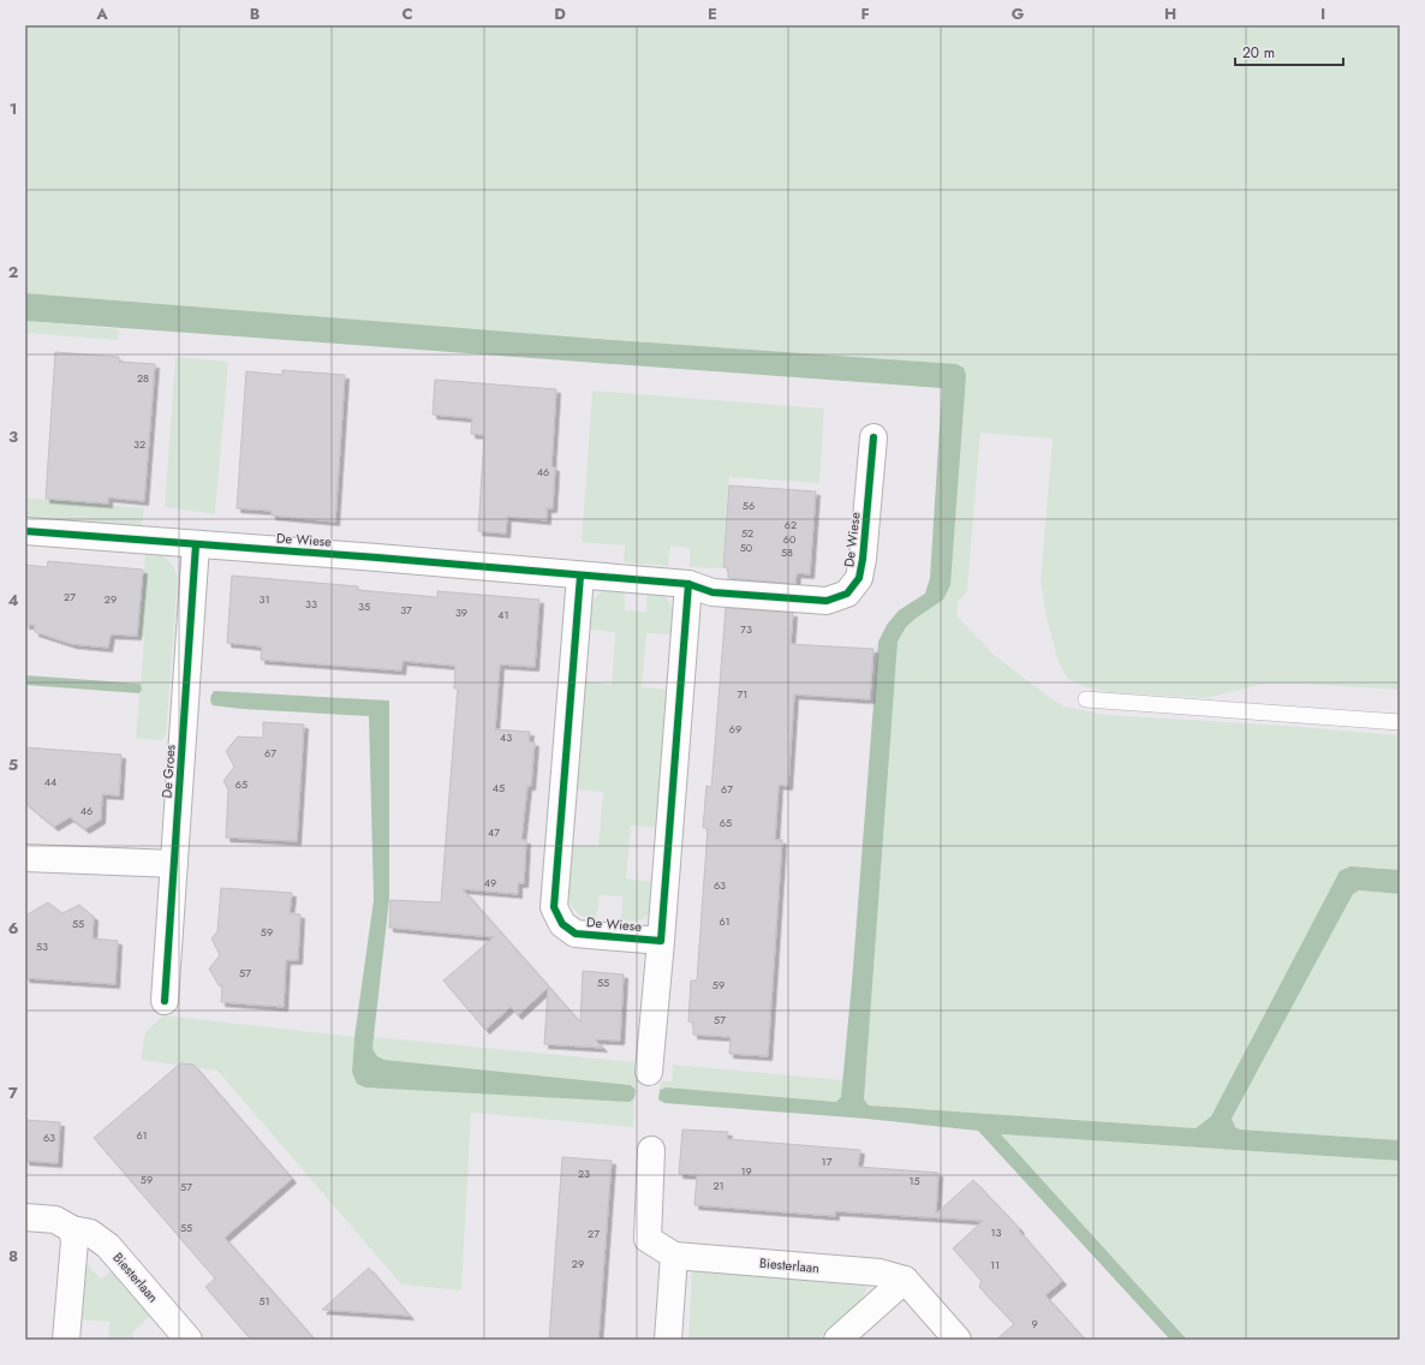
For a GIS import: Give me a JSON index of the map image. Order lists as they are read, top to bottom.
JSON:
{
  "streets": {
    "street": ["De Wiese", "De Groes", "Biesterlaan"]
  },
  "crossings": [
    ["De Wiese", "De Groes"]
  ],
  "house_numbers": [
    "28",
    "32",
    "46",
    "56",
    "62",
    "52",
    "60",
    "50",
    "58",
    "27",
    "29",
    "31",
    "33",
    "35",
    "37",
    "39",
    "41",
    "73",
    "71",
    "69",
    "43",
    "67",
    "44",
    "65",
    "45",
    "67",
    "46",
    "65",
    "47",
    "49",
    "63",
    "61",
    "55",
    "59",
    "53",
    "57",
    "55",
    "59",
    "57",
    "61",
    "63",
    "17",
    "19",
    "23",
    "59",
    "15",
    "21",
    "57",
    "55",
    "13",
    "27",
    "29",
    "11",
    "51",
    "9"
  ],
  "scale_bar": "20 m",
  "grid": {
    "columns": [
      "A",
      "B",
      "C",
      "D",
      "E",
      "F",
      "G",
      "H",
      "I"
    ],
    "rows": [
      "1",
      "2",
      "3",
      "4",
      "5",
      "6",
      "7",
      "8"
    ]
  }
}
